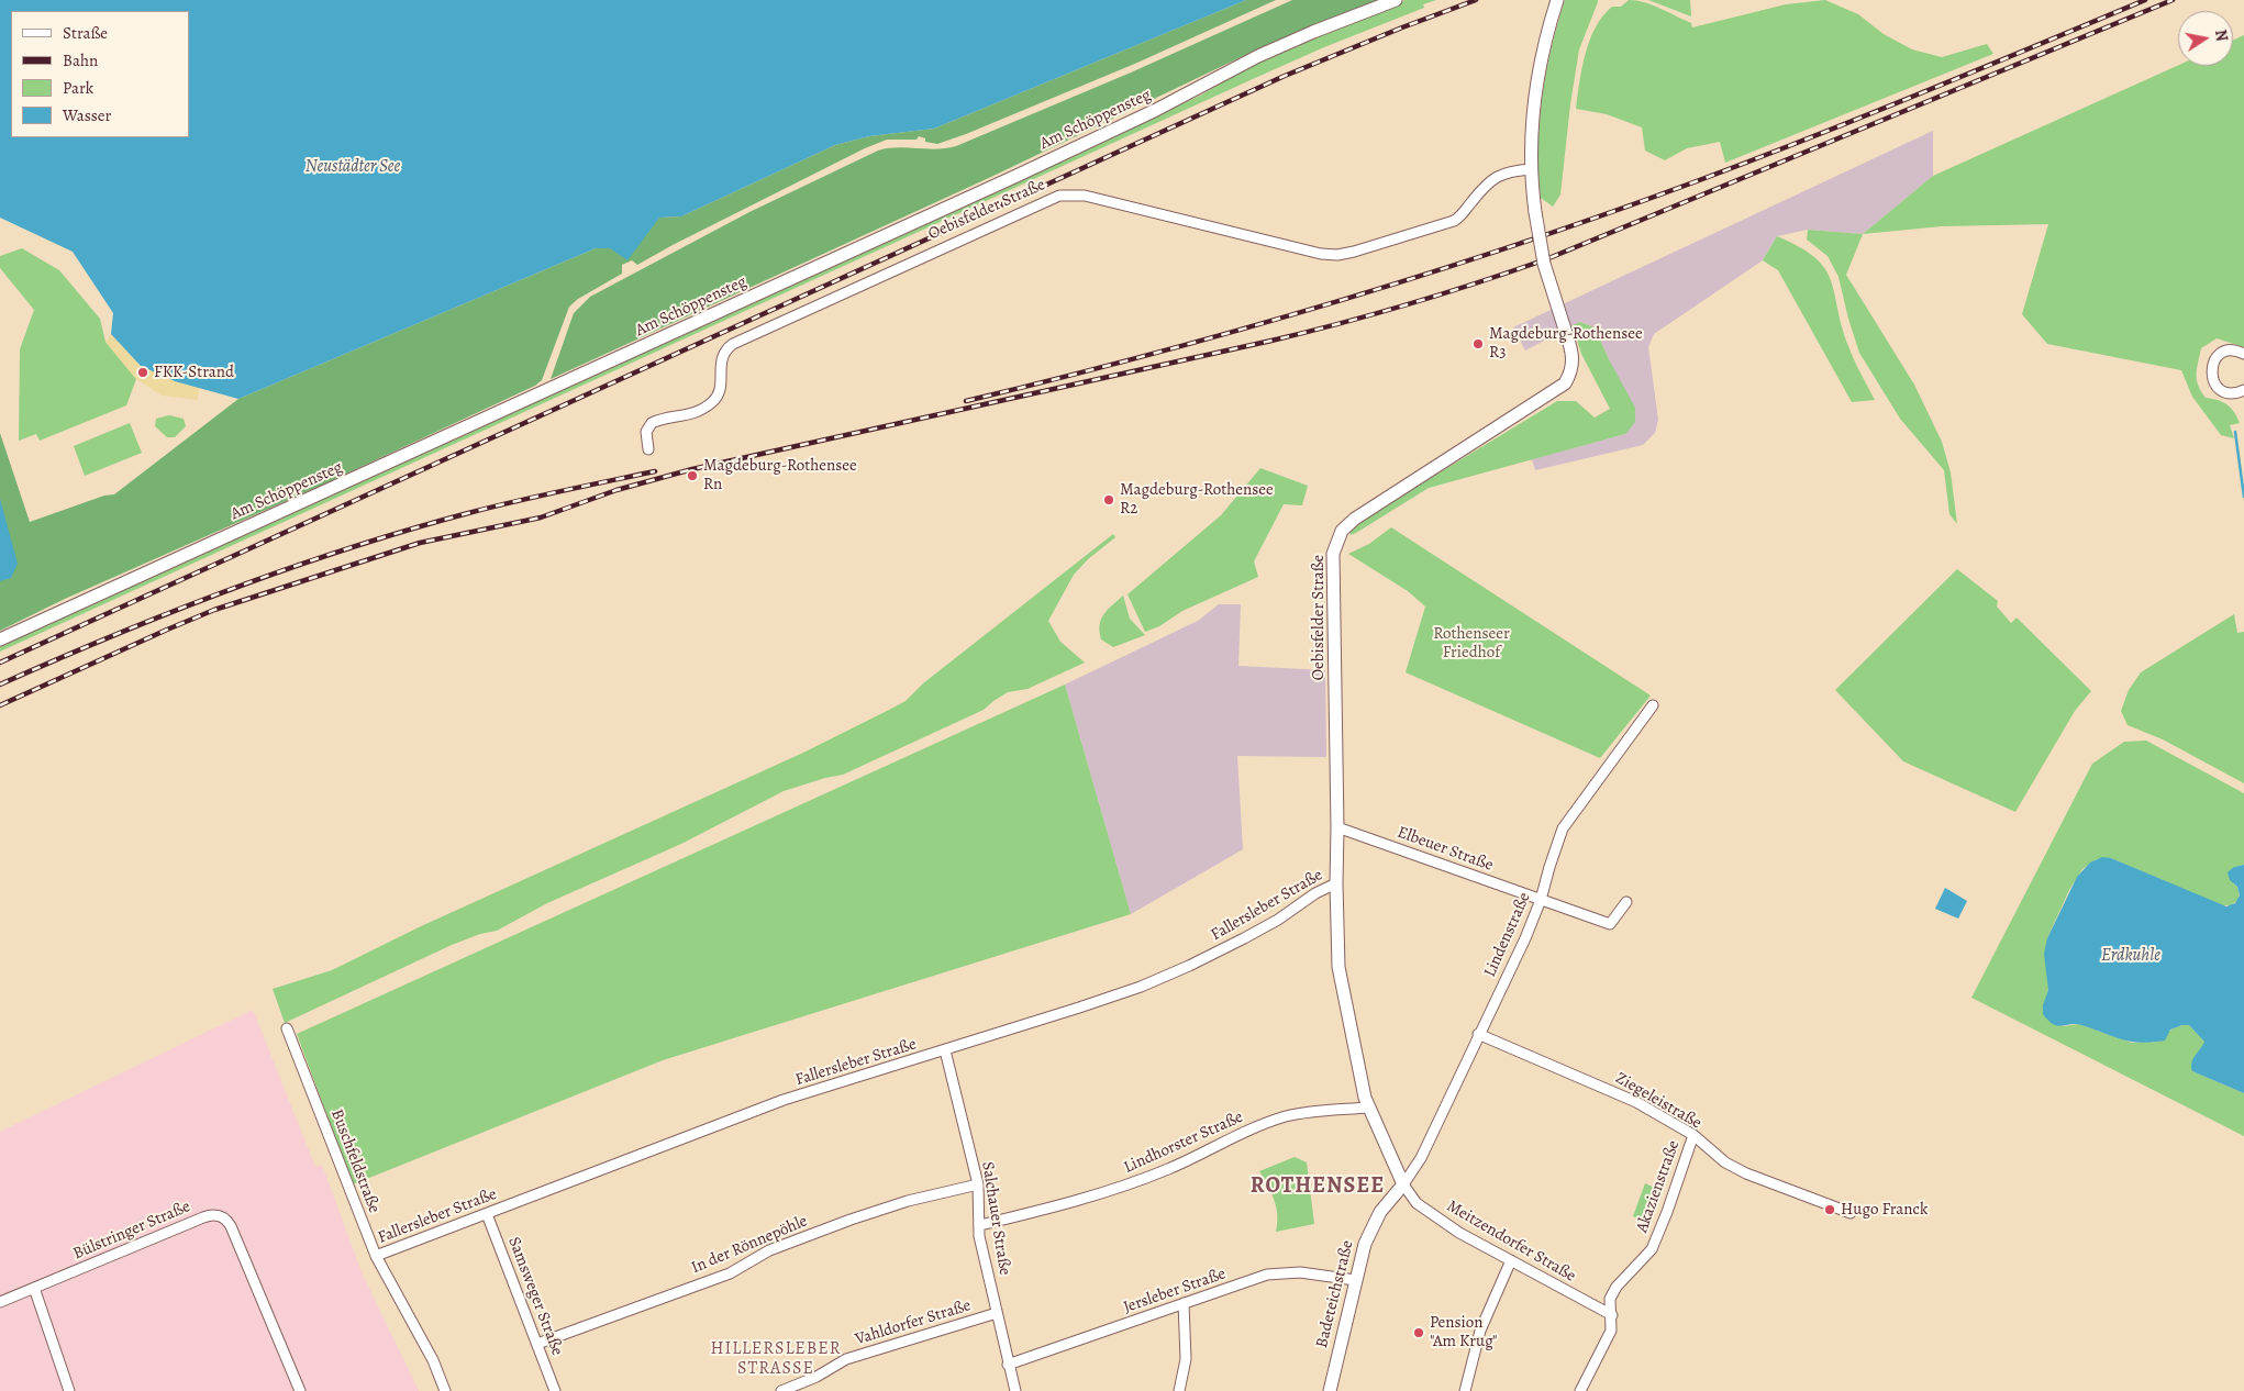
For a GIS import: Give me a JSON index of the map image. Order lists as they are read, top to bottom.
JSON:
{
  "streets": {
    "street": [
      "Am Schöppensteg",
      "Oebisfelder Straße",
      "Elbeuer Straße",
      "Fallersleber Straße",
      "Lindenstraße",
      "Ziegeleistraße",
      "Lindhorster Straße",
      "Buschfeldstraße",
      "Akazienstraße",
      "Salchauer Straße",
      "Bülstringer Straße",
      "Meitzendorfer Straße",
      "In der Rönnepöhle",
      "Jersleber Straße",
      "Badeteichstraße",
      "Samsweger Straße",
      "Vahldorfer Straße"
    ]
  },
  "crossings": [
    ["Oebisfelder Straße", "Elbeuer Straße"],
    ["Oebisfelder Straße", "Fallersleber Straße"],
    ["Oebisfelder Straße", "Lindenstraße"],
    ["Oebisfelder Straße", "Lindhorster Straße"],
    ["Oebisfelder Straße", "Meitzendorfer Straße"],
    ["Oebisfelder Straße", "Badeteichstraße"],
    ["Elbeuer Straße", "Lindenstraße"],
    ["Fallersleber Straße", "Buschfeldstraße"],
    ["Fallersleber Straße", "Salchauer Straße"],
    ["Fallersleber Straße", "Samsweger Straße"],
    ["Lindenstraße", "Ziegeleistraße"],
    ["Lindenstraße", "Meitzendorfer Straße"],
    ["Lindenstraße", "Badeteichstraße"],
    ["Ziegeleistraße", "Akazienstraße"],
    ["Lindhorster Straße", "Salchauer Straße"],
    ["Akazienstraße", "Meitzendorfer Straße"],
    ["Salchauer Straße", "In der Rönnepöhle"],
    ["Salchauer Straße", "Jersleber Straße"],
    ["Salchauer Straße", "Vahldorfer Straße"],
    ["Meitzendorfer Straße", "Badeteichstraße"],
    ["In der Rönnepöhle", "Samsweger Straße"],
    ["Jersleber Straße", "Badeteichstraße"]
  ],
  "districts": ["ROTHENSEE", "HILLERSLEBER STRASSE"],
  "water": ["Neustädter See", "Erdkuhle"],
  "parks": ["Rothenseer Friedhof"],
  "places": [
    "Magdeburg-Rothensee R3",
    "FKK-Strand",
    "Magdeburg-Rothensee Rn",
    "Magdeburg-Rothensee R2",
    "Hugo Franck",
    "Pension \"Am Krug\""
  ],
  "legend": [
    "Straße",
    "Bahn",
    "Park",
    "Wasser"
  ],
  "north": "right"
}
